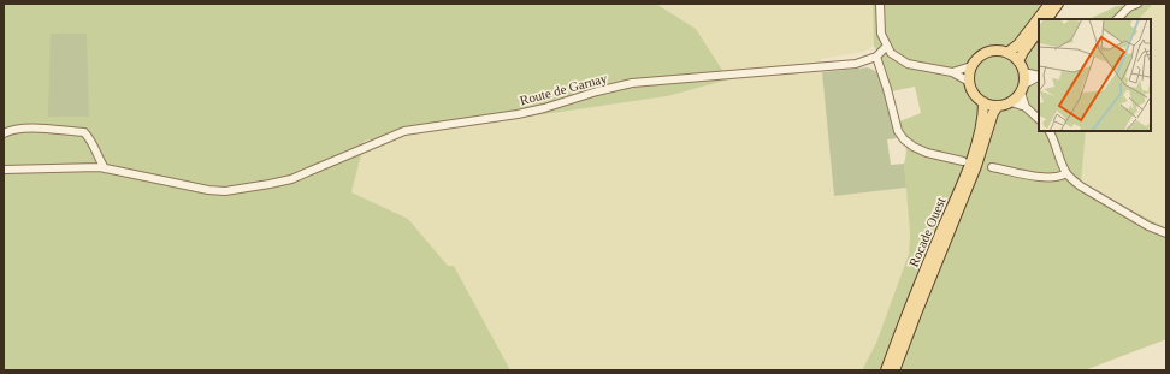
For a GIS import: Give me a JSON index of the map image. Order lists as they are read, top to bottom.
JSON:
{
  "streets": {
    "main road": ["Rocade Ouest"],
    "street": ["Route de Garnay"]
  }
}
